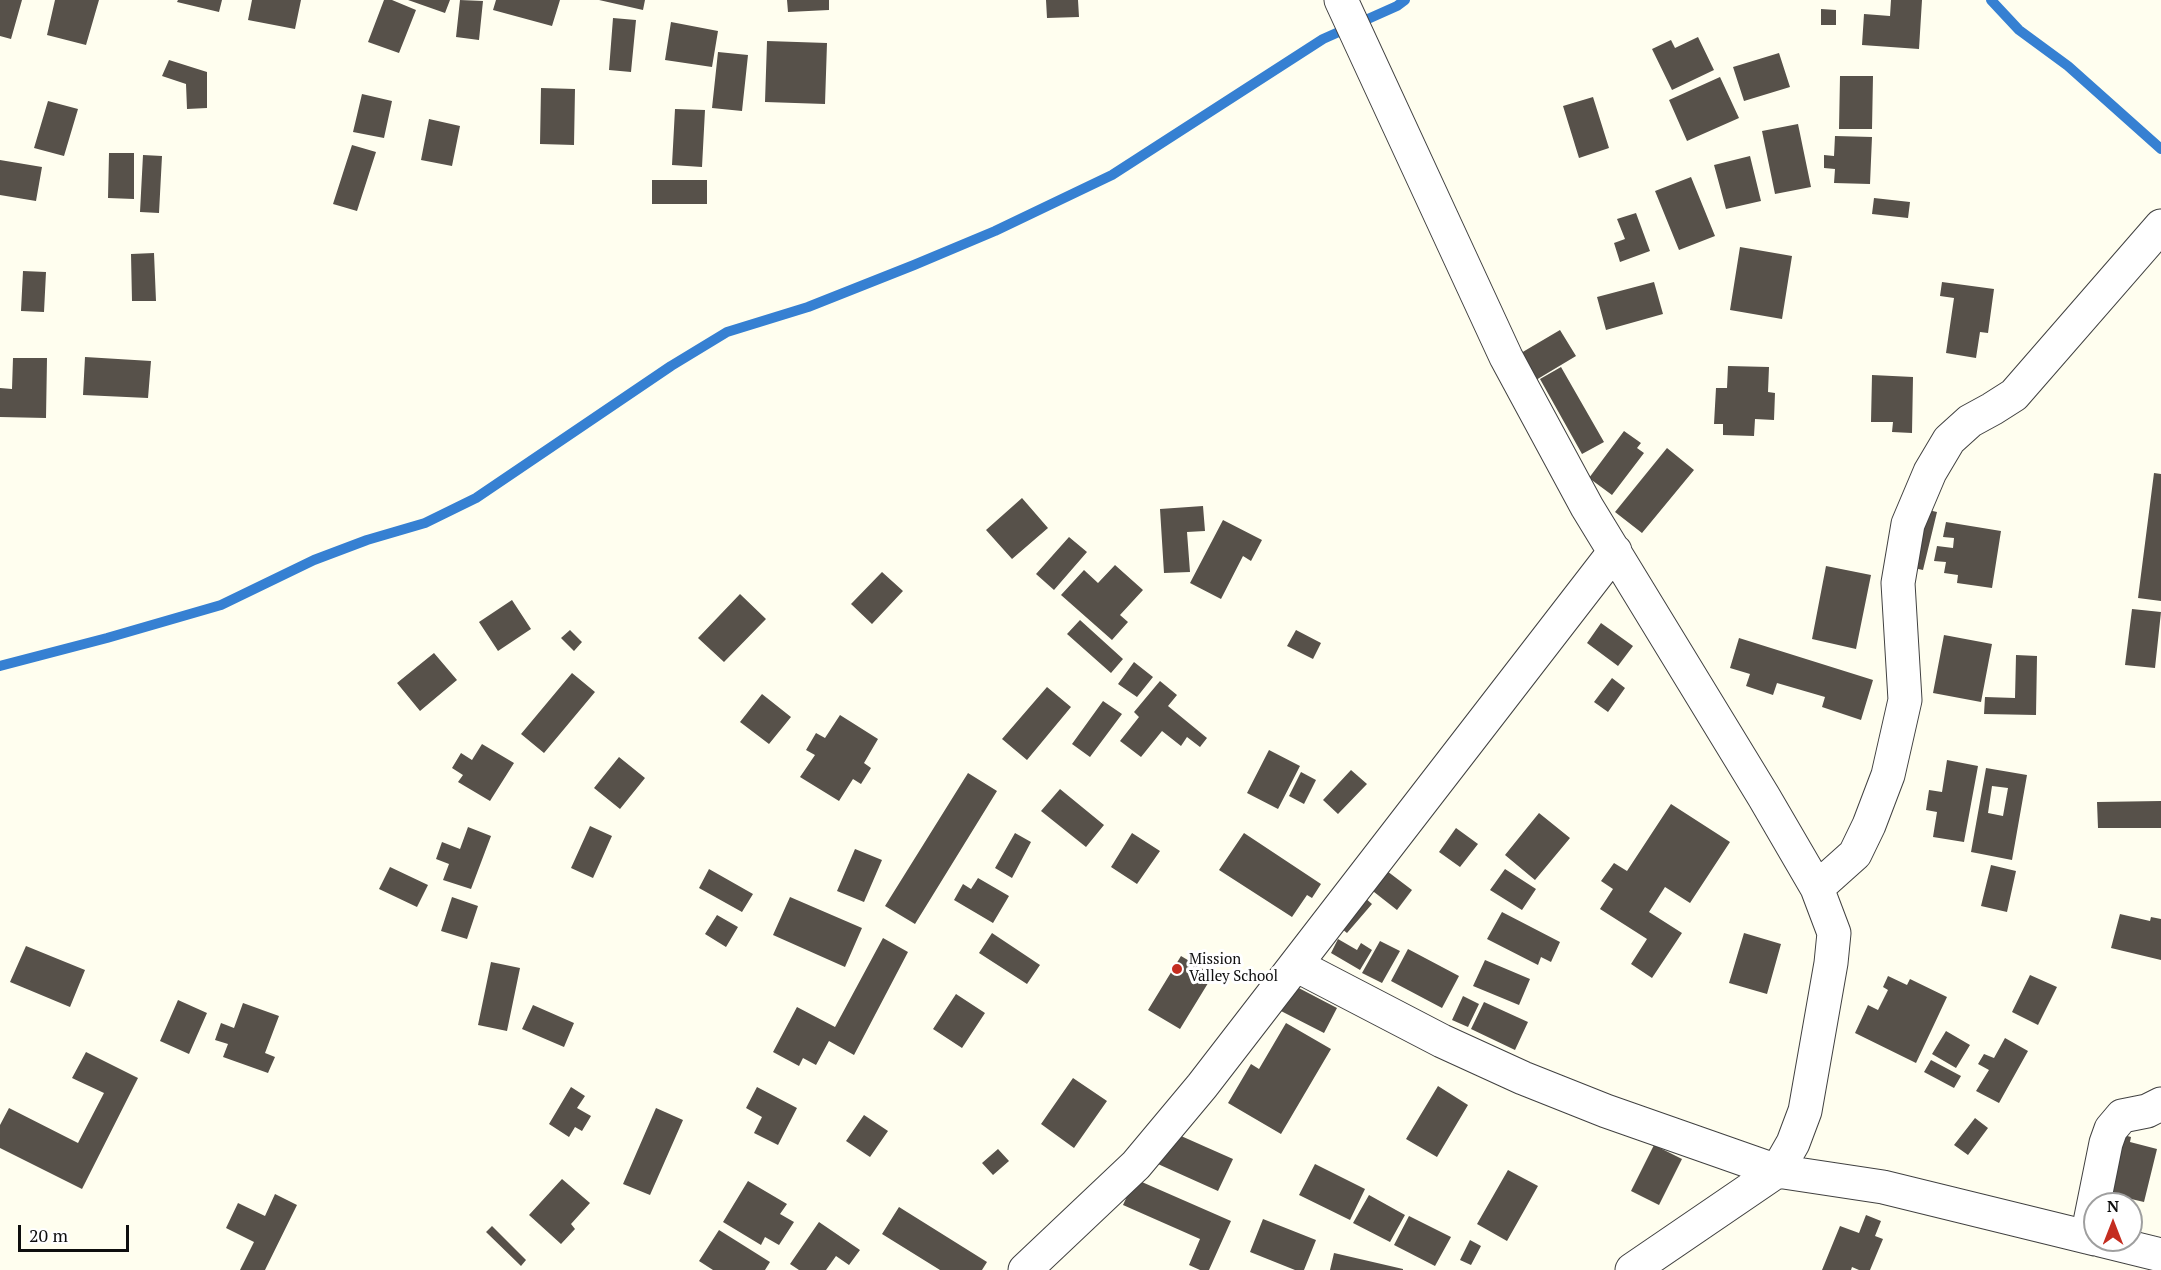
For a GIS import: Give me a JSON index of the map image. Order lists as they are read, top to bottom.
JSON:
{
  "places": ["Mission Valley School"],
  "scale_bar": "20 m",
  "north": "top"
}
